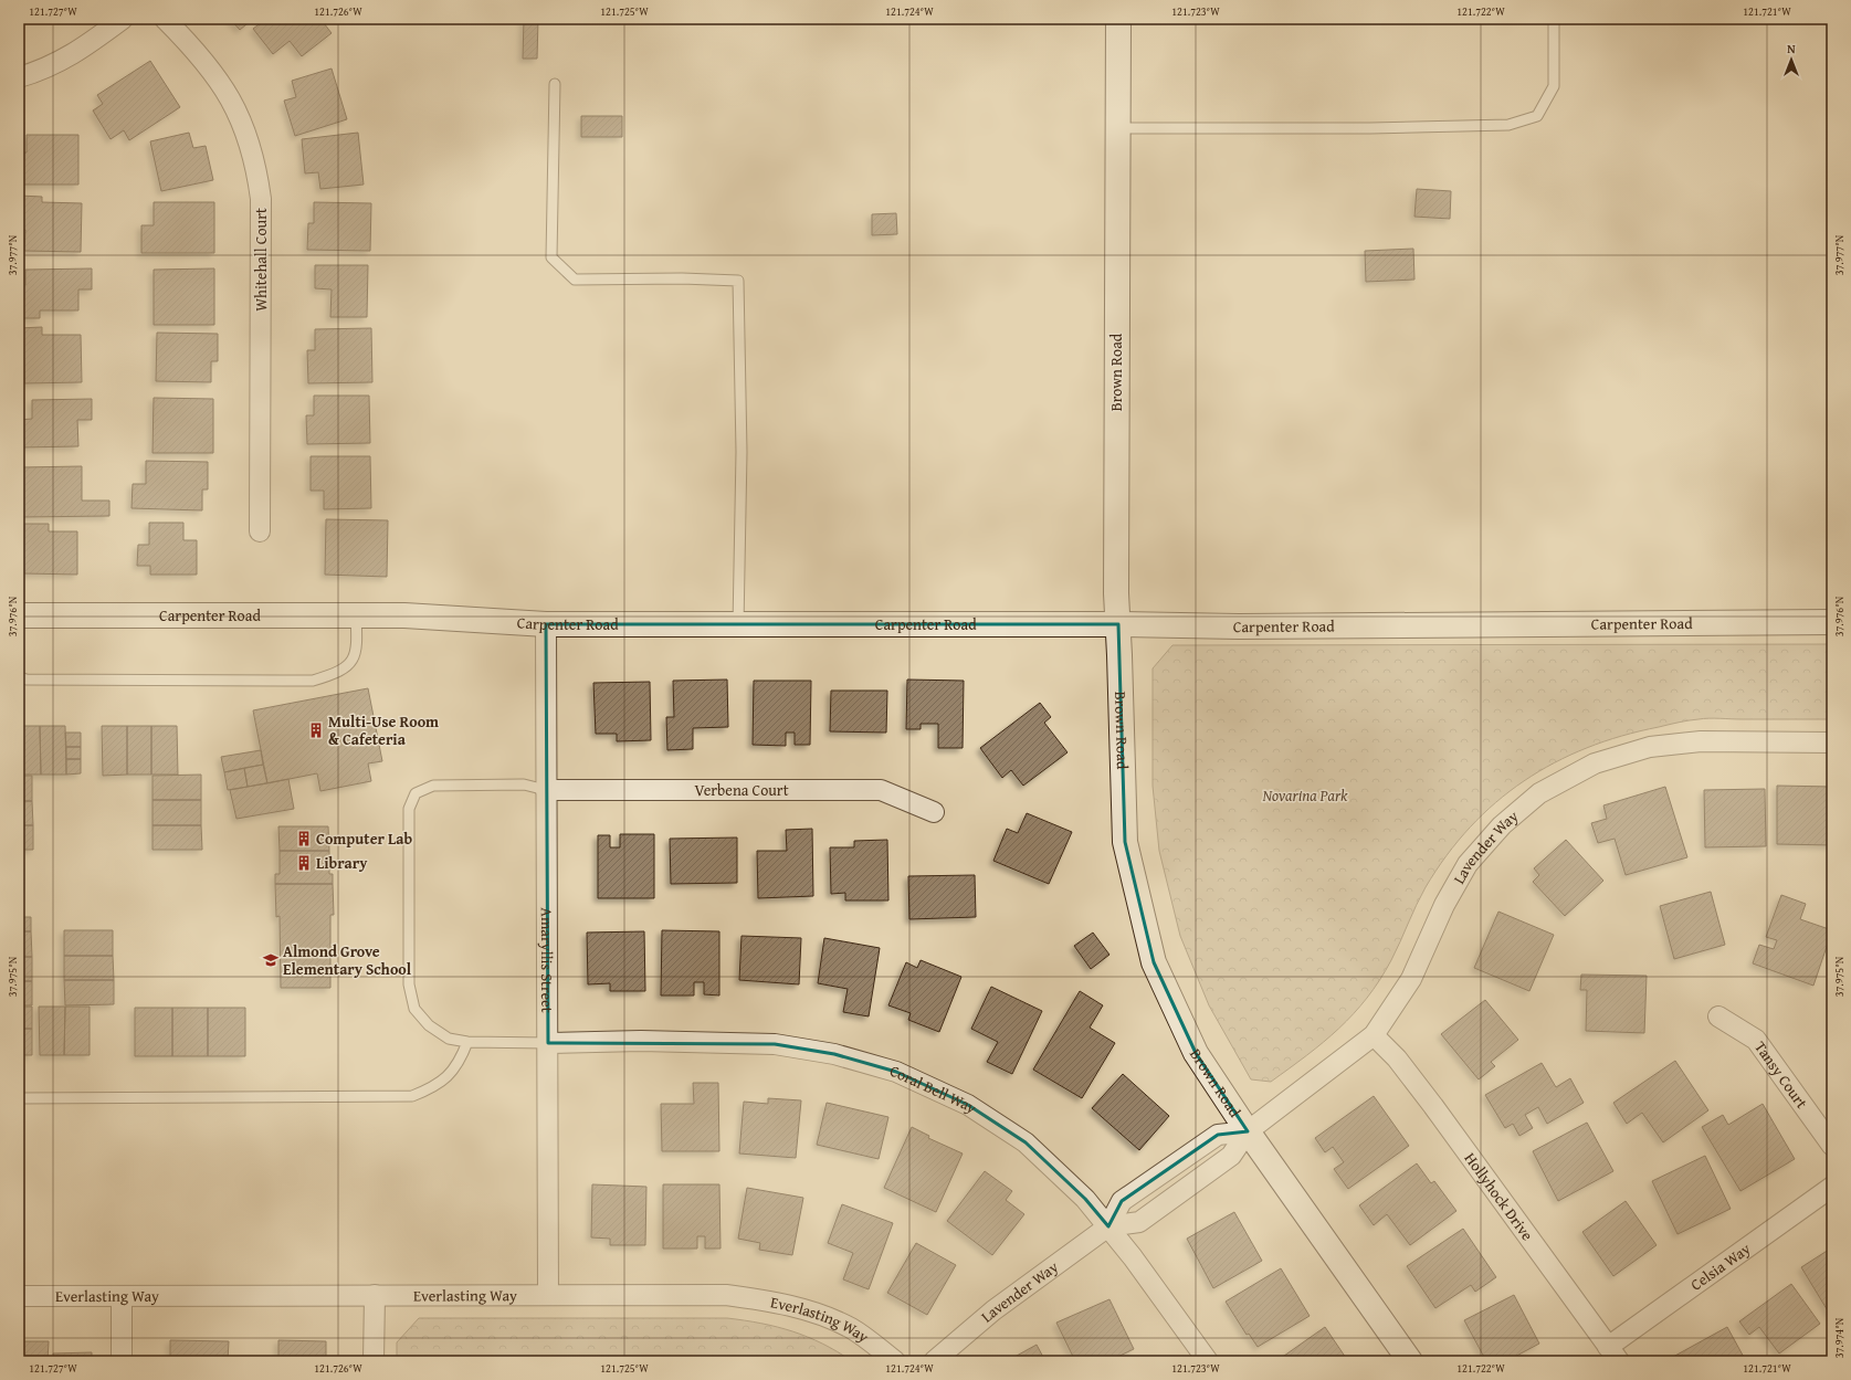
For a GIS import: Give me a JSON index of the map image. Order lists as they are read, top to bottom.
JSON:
{
  "streets": {
    "street": [
      "Whitehall Court",
      "Brown Road",
      "Carpenter Road",
      "Verbena Court",
      "Lavender Way",
      "Amaryllis Street",
      "Tansy Court",
      "Coral Bell Way",
      "Hollyhock Drive",
      "Celsia Way",
      "Everlasting Way"
    ]
  },
  "crossings": [
    ["Brown Road", "Carpenter Road"],
    ["Brown Road", "Lavender Way"],
    ["Carpenter Road", "Amaryllis Street"],
    ["Verbena Court", "Amaryllis Street"],
    ["Lavender Way", "Coral Bell Way"],
    ["Lavender Way", "Hollyhock Drive"],
    ["Amaryllis Street", "Coral Bell Way"],
    ["Amaryllis Street", "Everlasting Way"],
    ["Hollyhock Drive", "Celsia Way"]
  ],
  "parks": ["Novarina Park"],
  "places": {
    "building": ["Multi-Use Room & Cafeteria", "Computer Lab", "Library"],
    "school or university": ["Almond Grove Elementary School"]
  },
  "north": "top",
  "coordinates": [
    "121.727°W",
    "121.726°W",
    "121.725°W",
    "121.724°W",
    "121.723°W",
    "121.722°W",
    "121.721°W",
    "37.977°N",
    "37.976°N",
    "37.975°N",
    "37.974°N"
  ]
}
